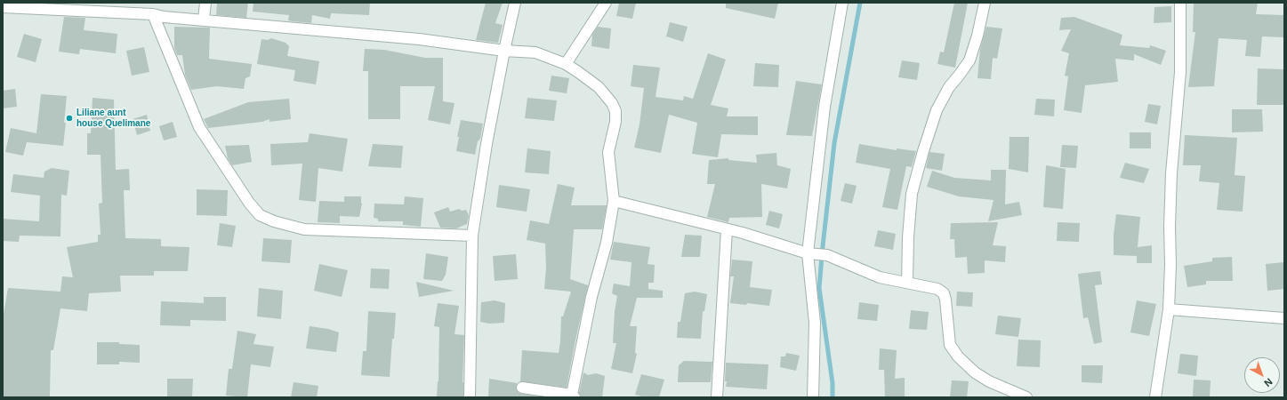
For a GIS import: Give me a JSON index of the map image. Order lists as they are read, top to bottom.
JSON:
{
  "places": ["Liliane aunt house Quelimane"],
  "north": "bottom right"
}
